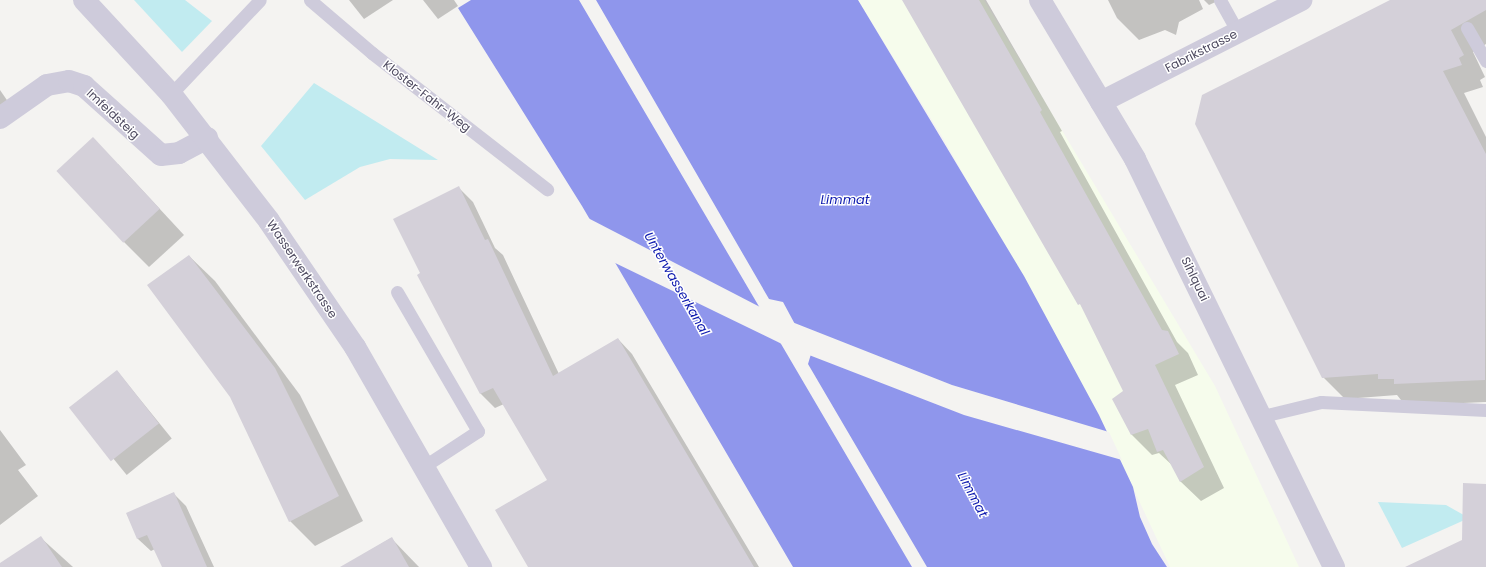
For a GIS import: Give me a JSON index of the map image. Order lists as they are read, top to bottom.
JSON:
{
  "streets": {
    "street": [
      "Fabrikstrasse",
      "Imfeldsteig",
      "Wasserwerkstrasse",
      "Sihlquai"
    ],
    "lane": ["Kloster-Fahr-Weg"]
  },
  "crossings": [
    ["Fabrikstrasse", "Sihlquai"],
    ["Imfeldsteig", "Wasserwerkstrasse"]
  ],
  "water": ["Limmat", "Unterwasserkanal"]
}
